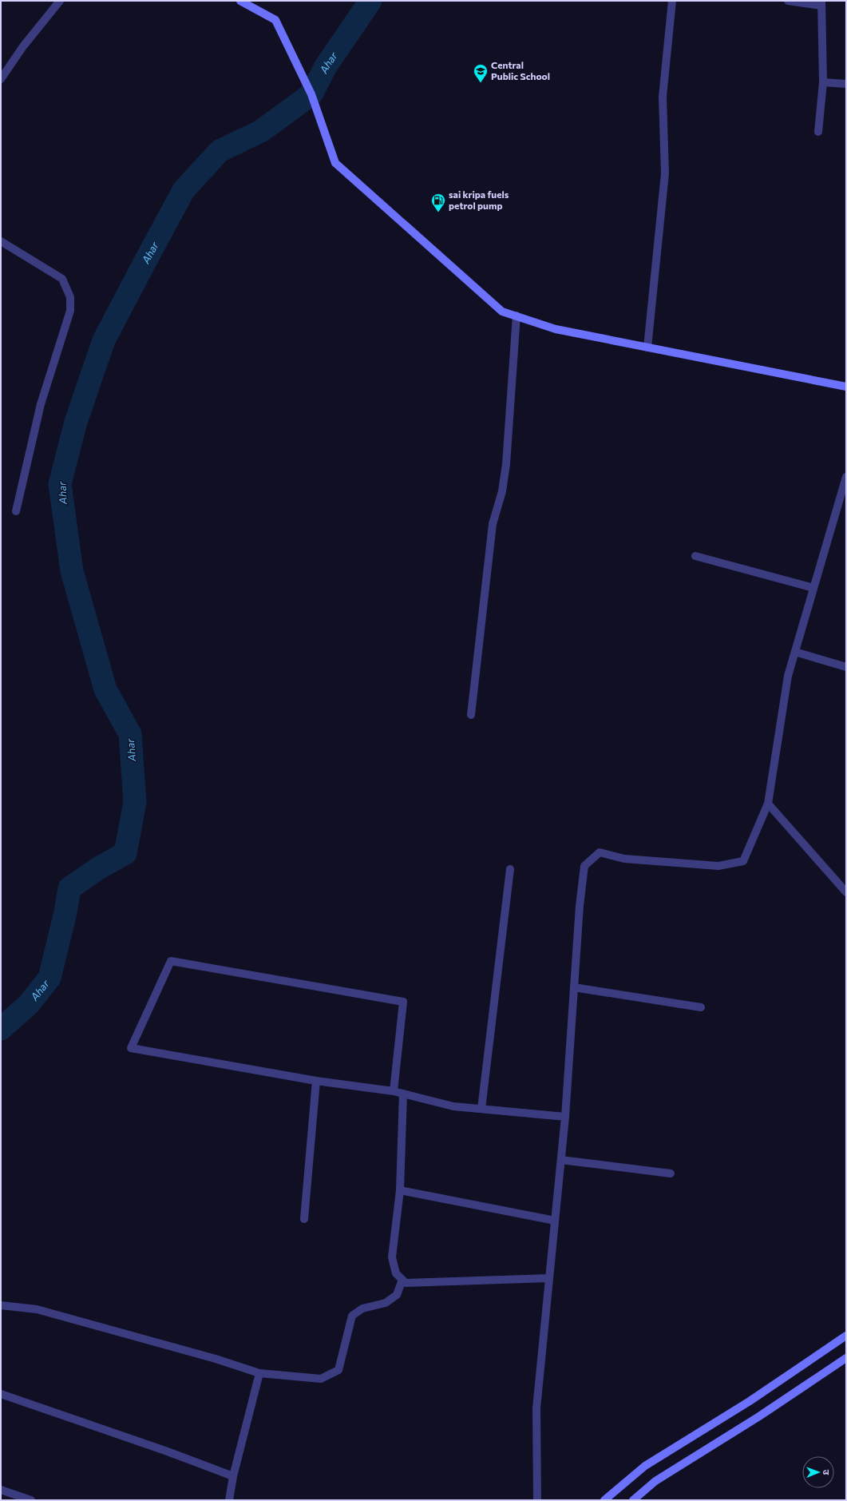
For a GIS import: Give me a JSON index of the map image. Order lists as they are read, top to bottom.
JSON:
{
  "water": ["Ahar"],
  "places": {
    "school or university": ["Central Public School"],
    "fuel station": ["sai kripa fuels petrol pump"]
  },
  "north": "right"
}
